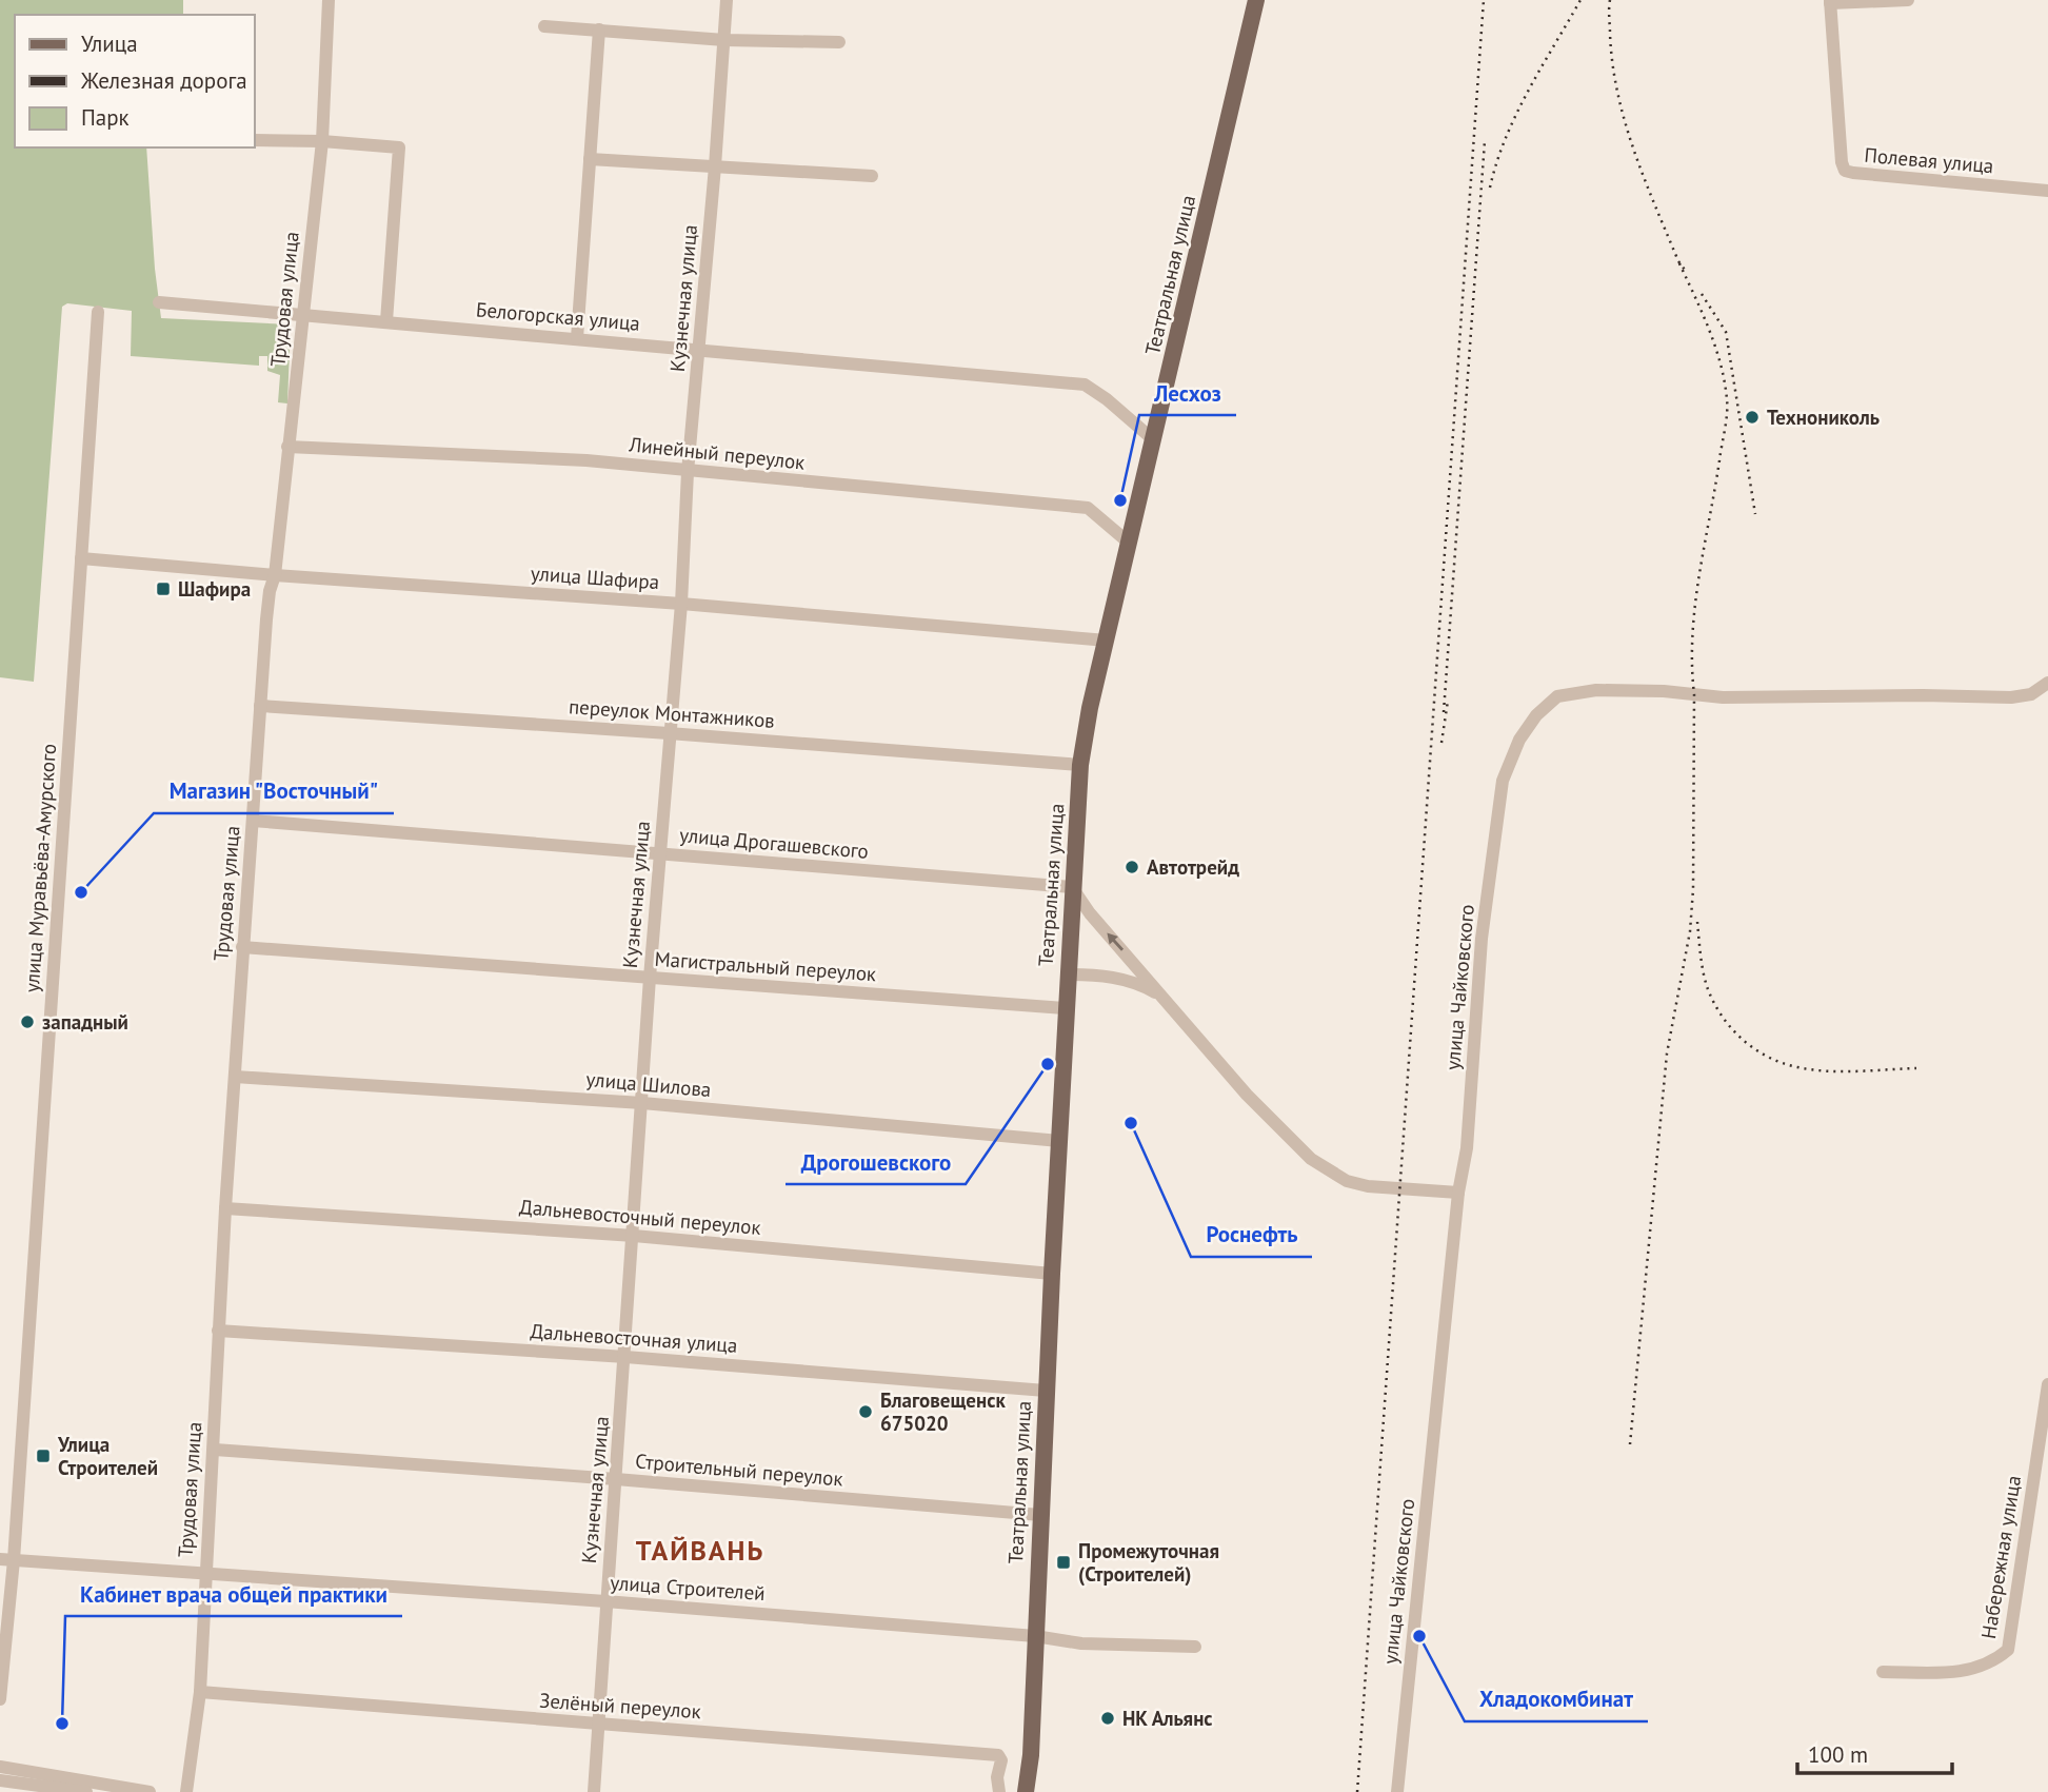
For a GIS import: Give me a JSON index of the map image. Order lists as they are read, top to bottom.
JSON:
{
  "streets": {
    "main road": ["Театральная улица"],
    "street": [
      "Полевая улица",
      "Кузнечная улица",
      "Трудовая улица",
      "Белогорская улица",
      "Линейный переулок",
      "улица Шафира",
      "переулок Монтажников",
      "улица Дрогашевского",
      "улица Муравьёва-Амурского",
      "Магистральный переулок",
      "улица Чайковского",
      "улица Шилова",
      "Дальневосточный переулок",
      "Дальневосточная улица",
      "Строительный переулок",
      "Набережная улица",
      "улица Строителей",
      "Зелёный переулок"
    ]
  },
  "crossings": [
    ["Театральная улица", "Белогорская улица"],
    ["Театральная улица", "Линейный переулок"],
    ["Театральная улица", "улица Шафира"],
    ["Театральная улица", "переулок Монтажников"],
    ["Театральная улица", "улица Дрогашевского"],
    ["Театральная улица", "Магистральный переулок"],
    ["Театральная улица", "улица Шилова"],
    ["Театральная улица", "Дальневосточный переулок"],
    ["Театральная улица", "Дальневосточная улица"],
    ["Театральная улица", "Строительный переулок"],
    ["Театральная улица", "улица Строителей"],
    ["Кузнечная улица", "Белогорская улица"],
    ["Кузнечная улица", "Линейный переулок"],
    ["Кузнечная улица", "улица Шафира"],
    ["Кузнечная улица", "переулок Монтажников"],
    ["Кузнечная улица", "улица Дрогашевского"],
    ["Кузнечная улица", "Магистральный переулок"],
    ["Кузнечная улица", "улица Шилова"],
    ["Кузнечная улица", "Дальневосточный переулок"],
    ["Кузнечная улица", "Дальневосточная улица"],
    ["Кузнечная улица", "Строительный переулок"],
    ["Кузнечная улица", "улица Строителей"],
    ["Кузнечная улица", "Зелёный переулок"],
    ["Трудовая улица", "Белогорская улица"],
    ["Трудовая улица", "Линейный переулок"],
    ["Трудовая улица", "улица Шафира"],
    ["Трудовая улица", "переулок Монтажников"],
    ["Трудовая улица", "улица Дрогашевского"],
    ["Трудовая улица", "Магистральный переулок"],
    ["Трудовая улица", "улица Шилова"],
    ["Трудовая улица", "Дальневосточный переулок"],
    ["Трудовая улица", "Дальневосточная улица"],
    ["Трудовая улица", "Строительный переулок"],
    ["Трудовая улица", "улица Строителей"],
    ["Трудовая улица", "Зелёный переулок"],
    ["улица Шафира", "улица Муравьёва-Амурского"],
    ["улица Муравьёва-Амурского", "улица Строителей"]
  ],
  "districts": ["ТАЙВАНЬ"],
  "places": {
    "other": [
      "Технониколь",
      "Лесхоз",
      "Автотрейд",
      "Магазин \"Восточный\"",
      "западный",
      "Дрогошевского",
      "Роснефть",
      "Благовещенск 675020",
      "Хладокомбинат",
      "НК Альянс",
      "Кабинет врача общей практики"
    ],
    "transit": ["Шафира", "Улица Строителей", "Промежуточная (Строителей)"]
  },
  "legend": ["Улица", "Железная дорога", "Парк"],
  "scale_bar": "100 m"
}
